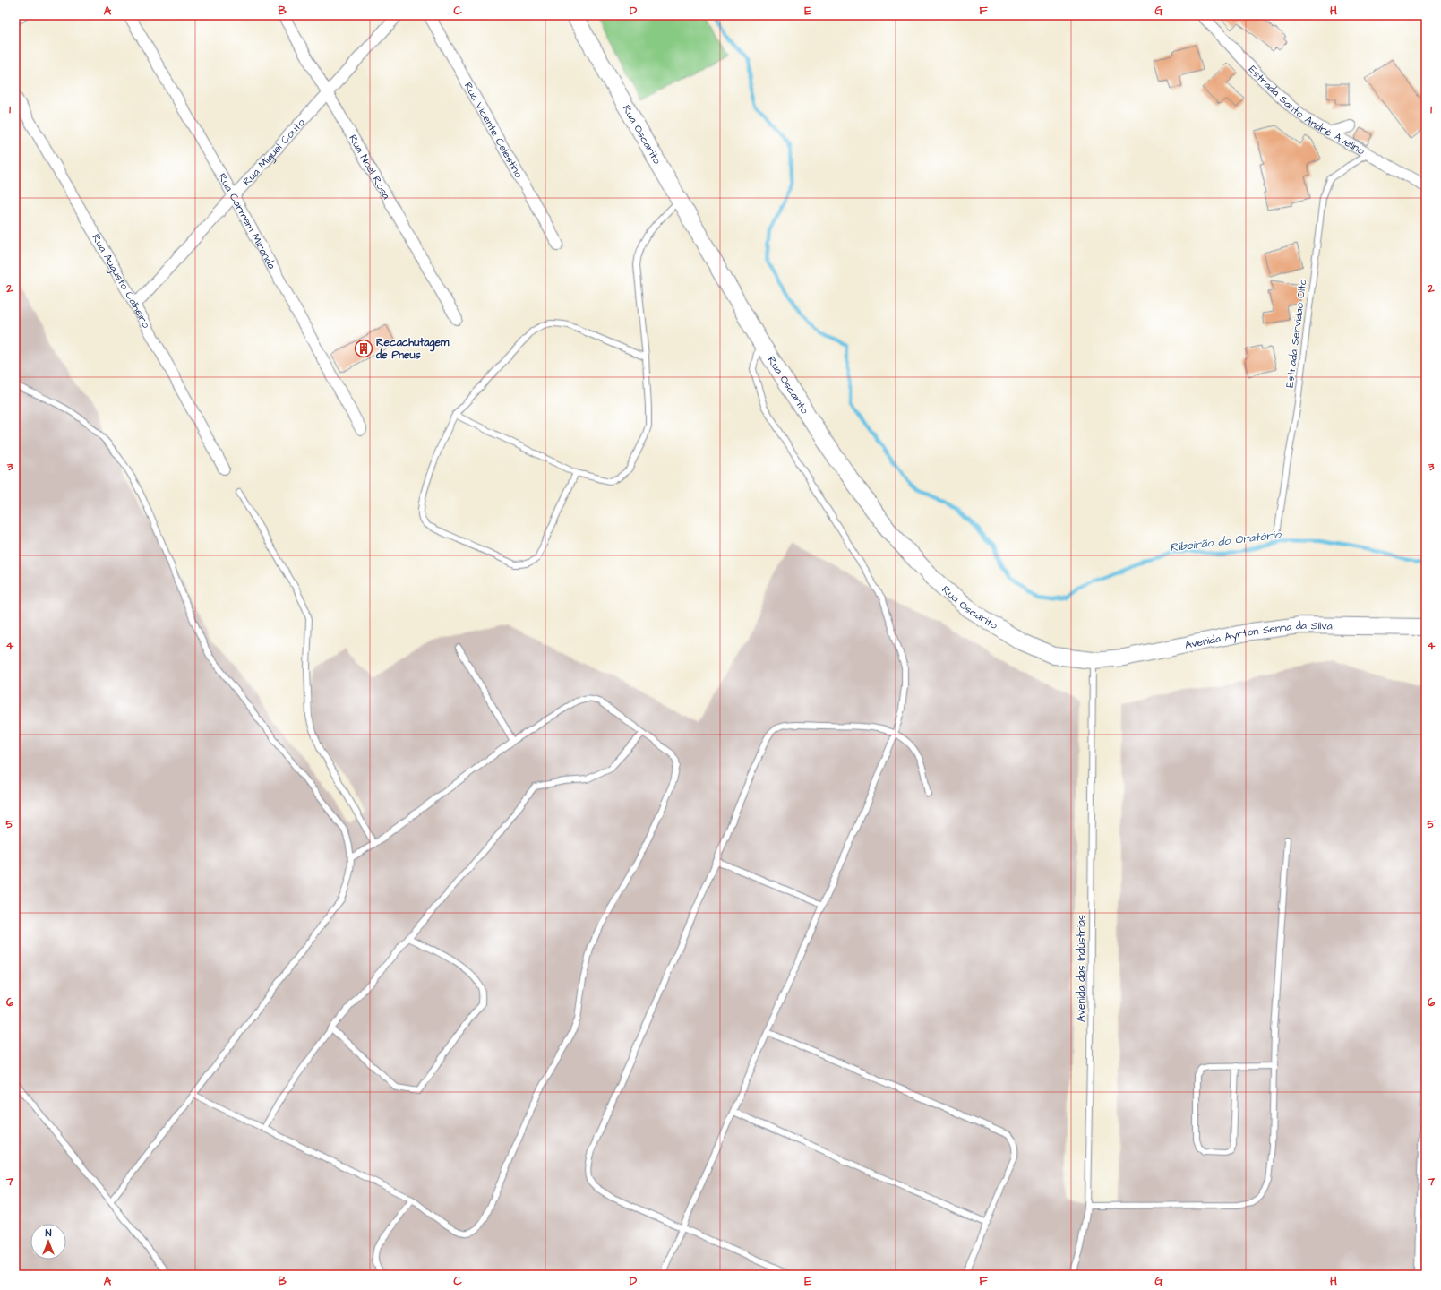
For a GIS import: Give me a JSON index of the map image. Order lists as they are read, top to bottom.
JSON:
{
  "streets": {
    "main road": ["Rua Oscarito", "Avenida Ayrton Senna da Silva"],
    "street": [
      "Estrada Santo André Avelino",
      "Rua Vicente Celestino",
      "Rua Miguel Couto",
      "Rua Noel Rosa",
      "Rua Carmem Miranda",
      "Rua Augusto Calheiro"
    ],
    "lane": ["Estrada Servidao Oito", "Avenida das Indústrias"]
  },
  "crossings": [
    ["Estrada Santo André Avelino", "Estrada Servidao Oito"],
    ["Rua Oscarito", "Avenida Ayrton Senna da Silva"],
    ["Rua Oscarito", "Avenida das Indústrias"],
    ["Rua Miguel Couto", "Rua Noel Rosa"],
    ["Rua Miguel Couto", "Rua Carmem Miranda"],
    ["Rua Miguel Couto", "Rua Augusto Calheiro"],
    ["Avenida Ayrton Senna da Silva", "Avenida das Indústrias"]
  ],
  "water": ["Ribeirão do Oratório"],
  "places": {
    "building": ["Recachutagem de Pneus"]
  },
  "north": "top",
  "grid": {
    "columns": [
      "A",
      "B",
      "C",
      "D",
      "E",
      "F",
      "G",
      "H"
    ],
    "rows": [
      "1",
      "2",
      "3",
      "4",
      "5",
      "6",
      "7"
    ]
  }
}
